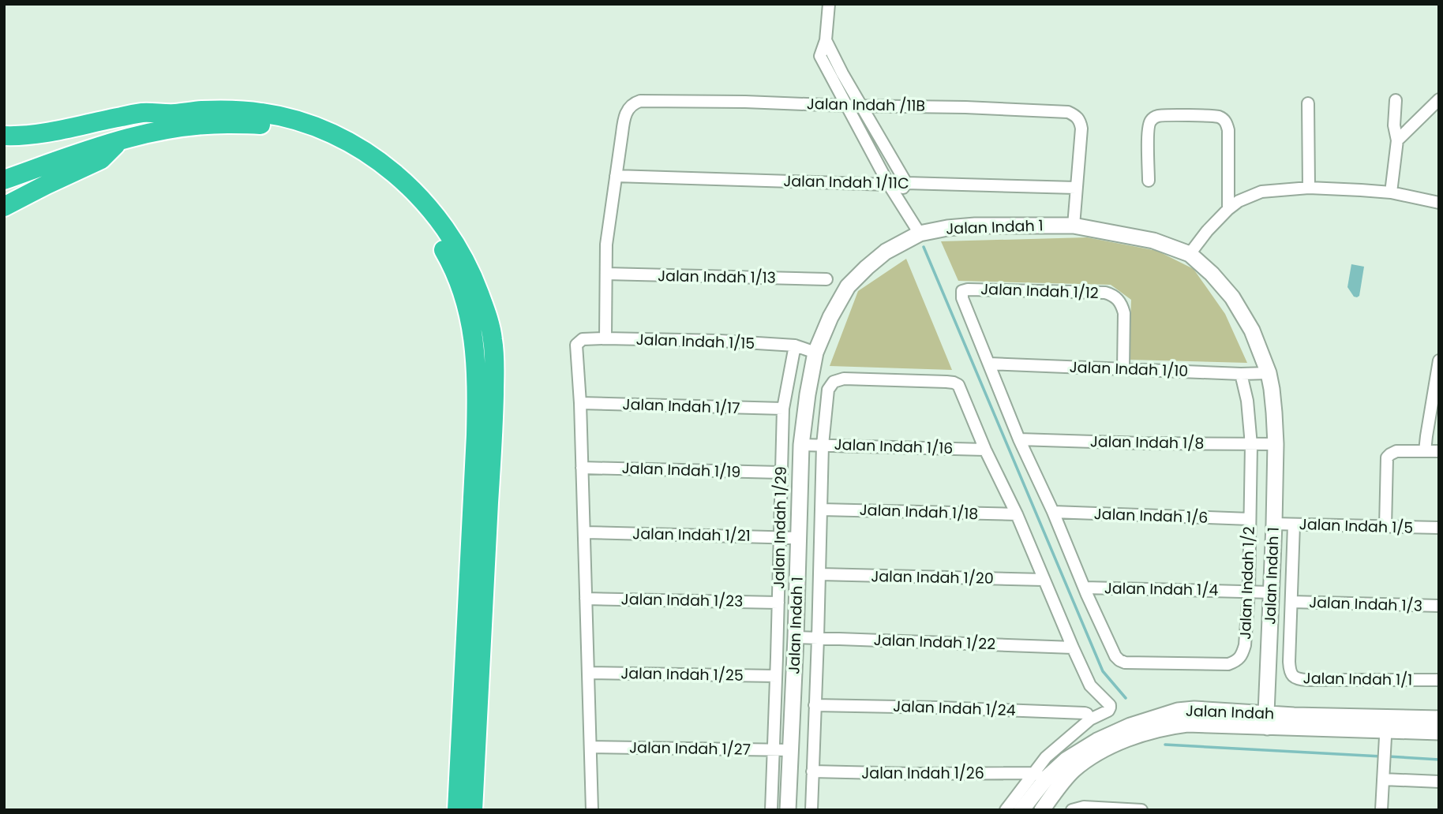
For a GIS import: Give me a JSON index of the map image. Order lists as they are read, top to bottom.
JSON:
{
  "streets": {
    "street": [
      "Jalan Indah /11B",
      "Jalan Indah 1/11C",
      "Jalan Indah 1",
      "Jalan Indah 1/13",
      "Jalan Indah 1/12",
      "Jalan Indah 1/15",
      "Jalan Indah 1/10",
      "Jalan Indah 1/17",
      "Jalan Indah 1/8",
      "Jalan Indah 1/16",
      "Jalan Indah 1/19",
      "Jalan Indah 1/18",
      "Jalan Indah 1/6",
      "Jalan Indah 1/5",
      "Jalan Indah 1/29",
      "Jalan Indah 1/21",
      "Jalan Indah 1/20",
      "Jalan Indah 1/2",
      "Jalan Indah 1/4",
      "Jalan Indah 1/23",
      "Jalan Indah 1/3",
      "Jalan Indah 1/22",
      "Jalan Indah 1/25",
      "Jalan Indah 1/1",
      "Jalan Indah 1/24",
      "Jalan Indah",
      "Jalan Indah 1/27",
      "Jalan Indah 1/26"
    ]
  },
  "crossings": [
    ["Jalan Indah /11B", "Jalan Indah 1/11C"],
    ["Jalan Indah 1", "Jalan Indah 1/15"],
    ["Jalan Indah 1", "Jalan Indah 1/10"],
    ["Jalan Indah 1", "Jalan Indah 1/8"],
    ["Jalan Indah 1", "Jalan Indah 1/16"],
    ["Jalan Indah 1", "Jalan Indah 1/5"],
    ["Jalan Indah 1", "Jalan Indah 1/21"],
    ["Jalan Indah 1", "Jalan Indah 1/4"],
    ["Jalan Indah 1", "Jalan Indah 1/22"],
    ["Jalan Indah 1", "Jalan Indah"],
    ["Jalan Indah 1", "Jalan Indah 1/27"],
    ["Jalan Indah 1/12", "Jalan Indah 1/10"],
    ["Jalan Indah 1/15", "Jalan Indah 1/17"],
    ["Jalan Indah 1/15", "Jalan Indah 1/29"],
    ["Jalan Indah 1/10", "Jalan Indah 1/2"],
    ["Jalan Indah 1/17", "Jalan Indah 1/29"],
    ["Jalan Indah 1/8", "Jalan Indah 1/2"],
    ["Jalan Indah 1/19", "Jalan Indah 1/29"],
    ["Jalan Indah 1/6", "Jalan Indah 1/2"],
    ["Jalan Indah 1/29", "Jalan Indah 1/21"],
    ["Jalan Indah 1/29", "Jalan Indah 1/23"],
    ["Jalan Indah 1/29", "Jalan Indah 1/25"],
    ["Jalan Indah 1/29", "Jalan Indah 1/27"],
    ["Jalan Indah 1/2", "Jalan Indah 1/4"],
    ["Jalan Indah 1/3", "Jalan Indah 1/1"],
    ["Jalan Indah", "Jalan Indah 1/26"]
  ]
}
